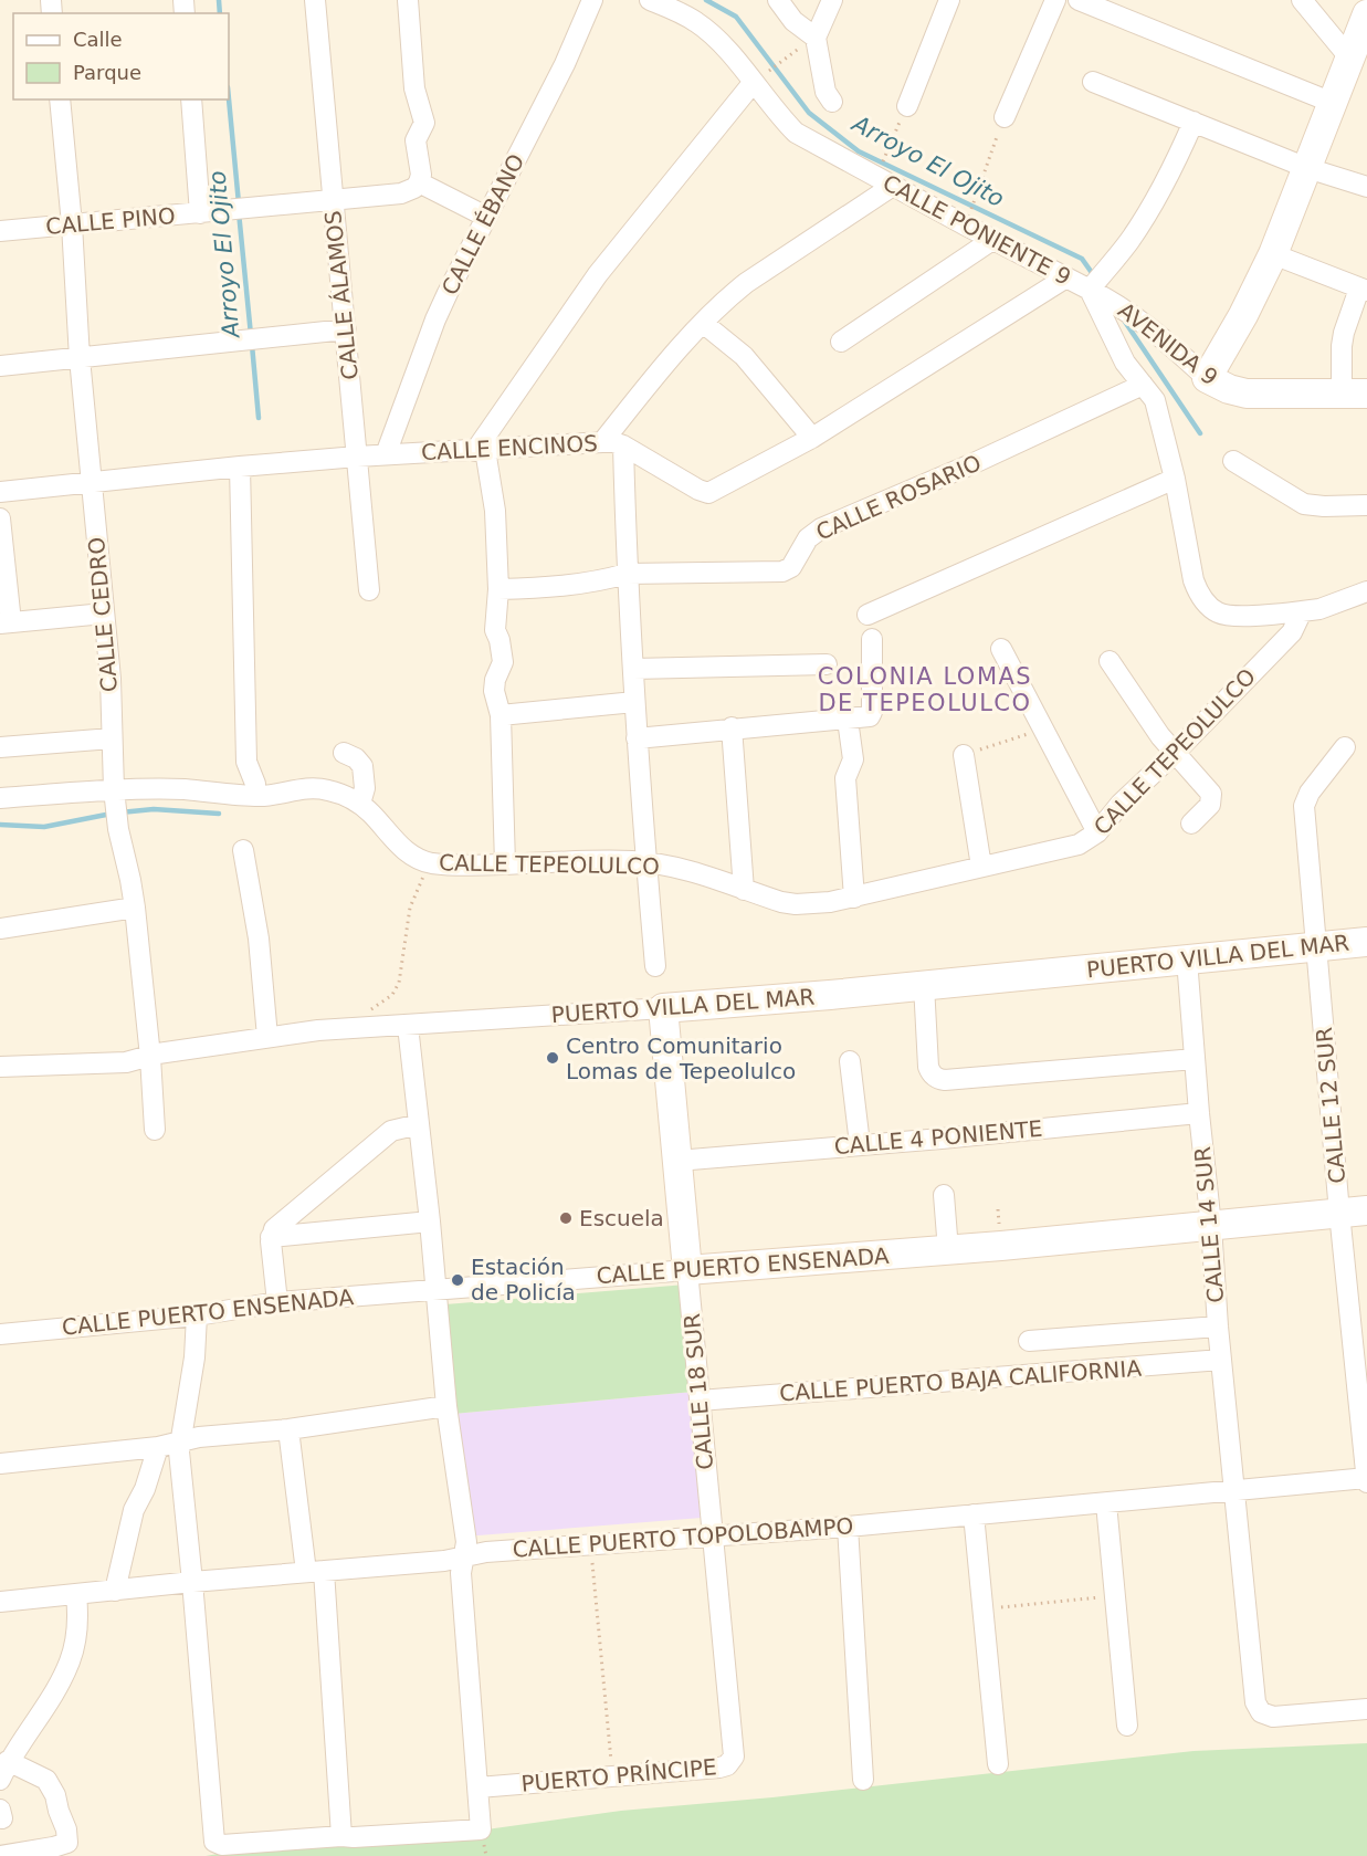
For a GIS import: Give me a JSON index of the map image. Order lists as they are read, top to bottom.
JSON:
{
  "streets": {
    "street": [
      "CALLE PINO",
      "CALLE ÉBANO",
      "CALLE PONIENTE 9",
      "CALLE ÁLAMOS",
      "AVENIDA 9",
      "CALLE ENCINOS",
      "CALLE ROSARIO",
      "CALLE CEDRO",
      "CALLE TEPEOLULCO",
      "PUERTO VILLA DEL MAR",
      "CALLE 12 SUR",
      "CALLE 4 PONIENTE",
      "CALLE 14 SUR",
      "CALLE PUERTO ENSENADA",
      "CALLE PUERTO BAJA CALIFORNIA",
      "CALLE 18 SUR",
      "CALLE PUERTO TOPOLOBAMPO",
      "PUERTO PRÍNCIPE"
    ]
  },
  "crossings": [
    ["CALLE PINO", "CALLE ÁLAMOS"],
    ["CALLE PINO", "CALLE CEDRO"],
    ["CALLE ÉBANO", "CALLE ENCINOS"],
    ["CALLE PONIENTE 9", "AVENIDA 9"],
    ["CALLE PONIENTE 9", "CALLE ENCINOS"],
    ["CALLE PONIENTE 9", "CALLE ROSARIO"],
    ["CALLE PONIENTE 9", "CALLE TEPEOLULCO"],
    ["CALLE ÁLAMOS", "CALLE ENCINOS"],
    ["CALLE ENCINOS", "CALLE CEDRO"],
    ["CALLE CEDRO", "CALLE TEPEOLULCO"],
    ["CALLE CEDRO", "PUERTO VILLA DEL MAR"],
    ["PUERTO VILLA DEL MAR", "CALLE 12 SUR"],
    ["PUERTO VILLA DEL MAR", "CALLE 14 SUR"],
    ["PUERTO VILLA DEL MAR", "CALLE 18 SUR"],
    ["CALLE 12 SUR", "CALLE PUERTO ENSENADA"],
    ["CALLE 12 SUR", "CALLE PUERTO TOPOLOBAMPO"],
    ["CALLE 4 PONIENTE", "CALLE 14 SUR"],
    ["CALLE 4 PONIENTE", "CALLE 18 SUR"],
    ["CALLE 14 SUR", "CALLE PUERTO ENSENADA"],
    ["CALLE 14 SUR", "CALLE PUERTO BAJA CALIFORNIA"],
    ["CALLE 14 SUR", "CALLE PUERTO TOPOLOBAMPO"],
    ["CALLE PUERTO ENSENADA", "CALLE 18 SUR"],
    ["CALLE PUERTO BAJA CALIFORNIA", "CALLE 18 SUR"],
    ["CALLE 18 SUR", "CALLE PUERTO TOPOLOBAMPO"],
    ["CALLE 18 SUR", "PUERTO PRÍNCIPE"],
    ["CALLE PUERTO TOPOLOBAMPO", "PUERTO PRÍNCIPE"]
  ],
  "districts": ["COLONIA LOMAS DE TEPEOLULCO"],
  "water": ["Arroyo El Ojito"],
  "places": ["Centro Comunitario Lomas de Tepeolulco", "Escuela", "Estación de Policía"],
  "legend": ["Calle", "Parque"]
}
